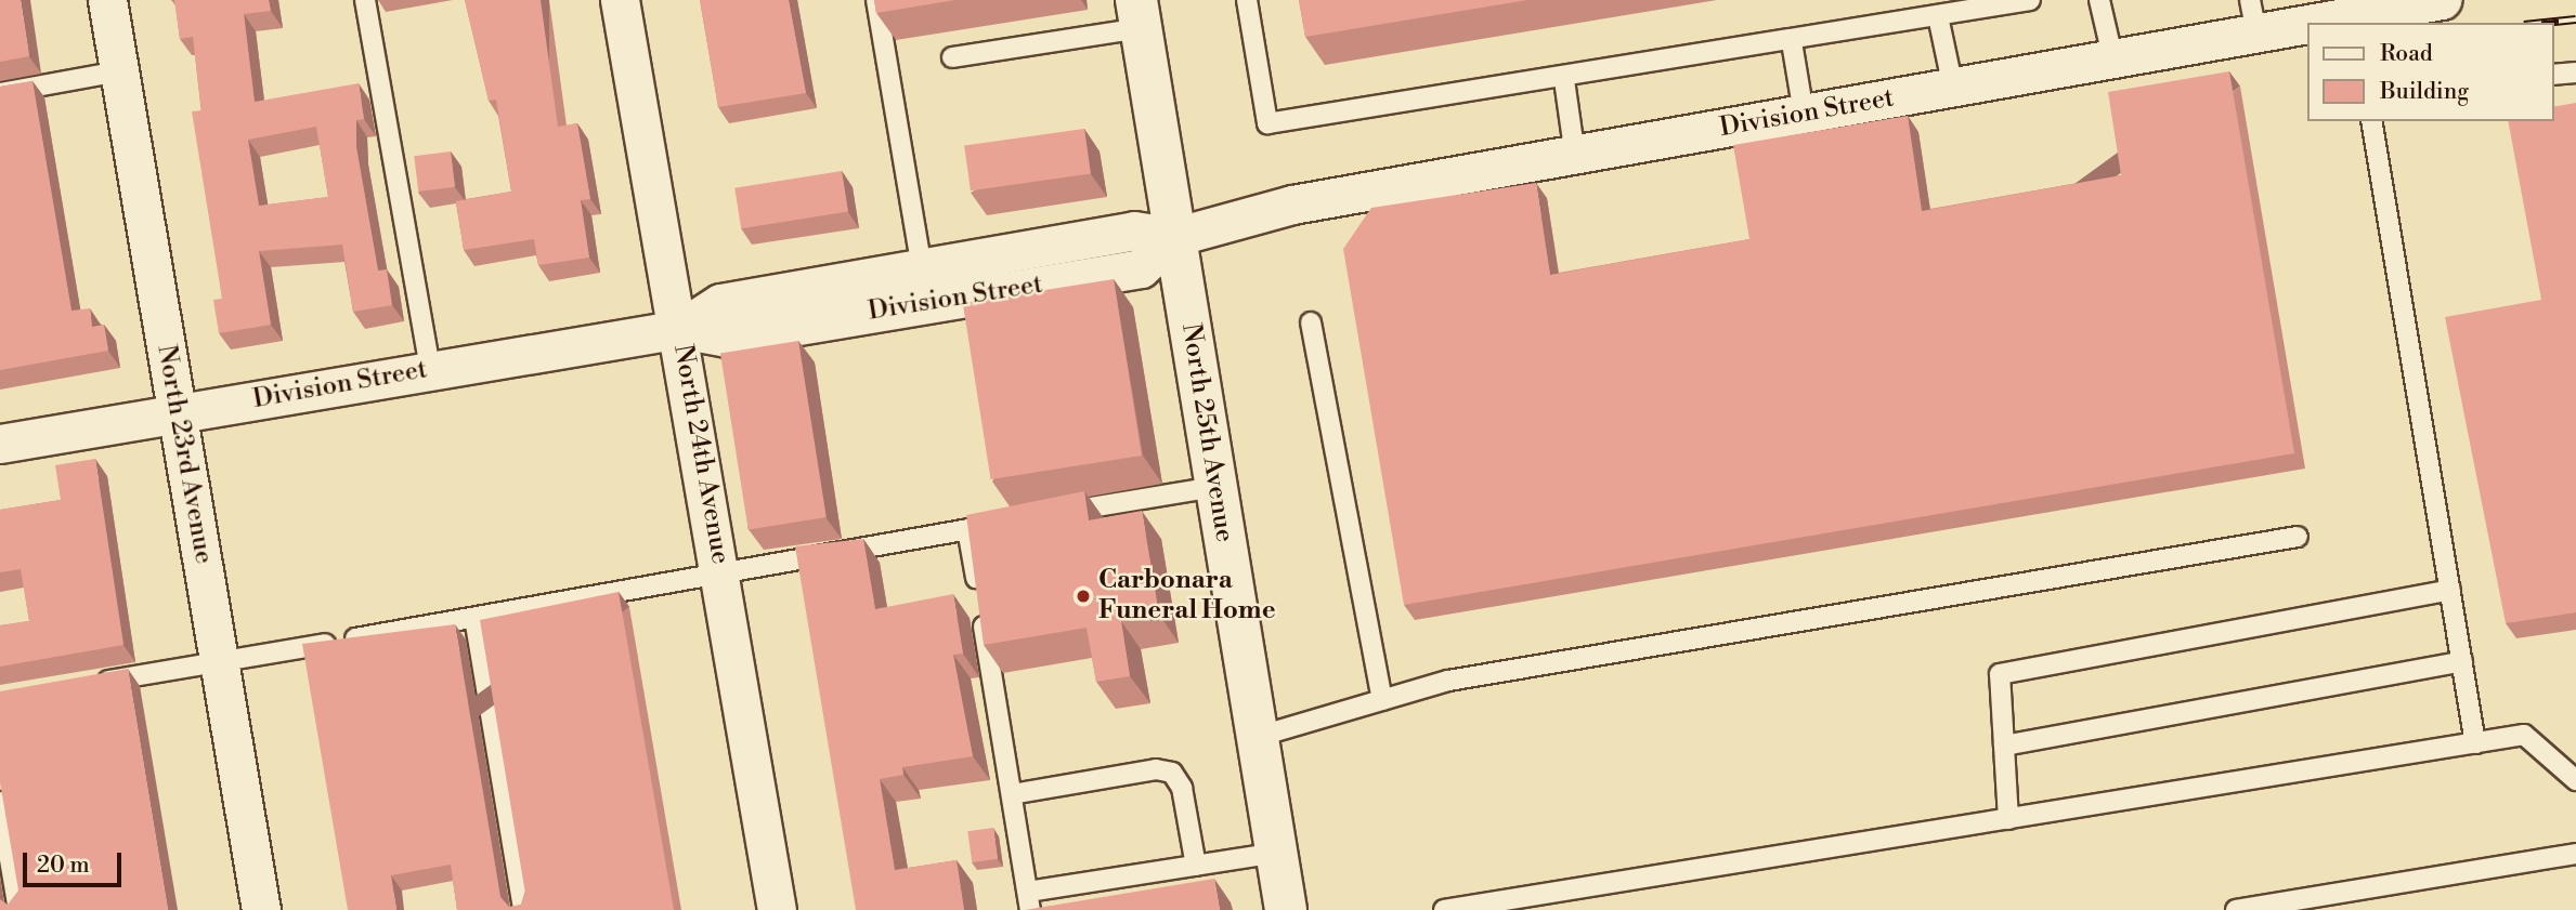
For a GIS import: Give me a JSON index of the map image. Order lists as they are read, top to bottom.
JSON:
{
  "streets": {
    "main road": ["North 25th Avenue"],
    "street": ["Division Street", "North 23rd Avenue", "North 24th Avenue"]
  },
  "crossings": [
    ["Division Street", "North 25th Avenue"],
    ["Division Street", "North 23rd Avenue"],
    ["Division Street", "North 24th Avenue"]
  ],
  "places": ["Carbonara Funeral Home"],
  "legend": ["Road", "Building"],
  "scale_bar": "20 m"
}
